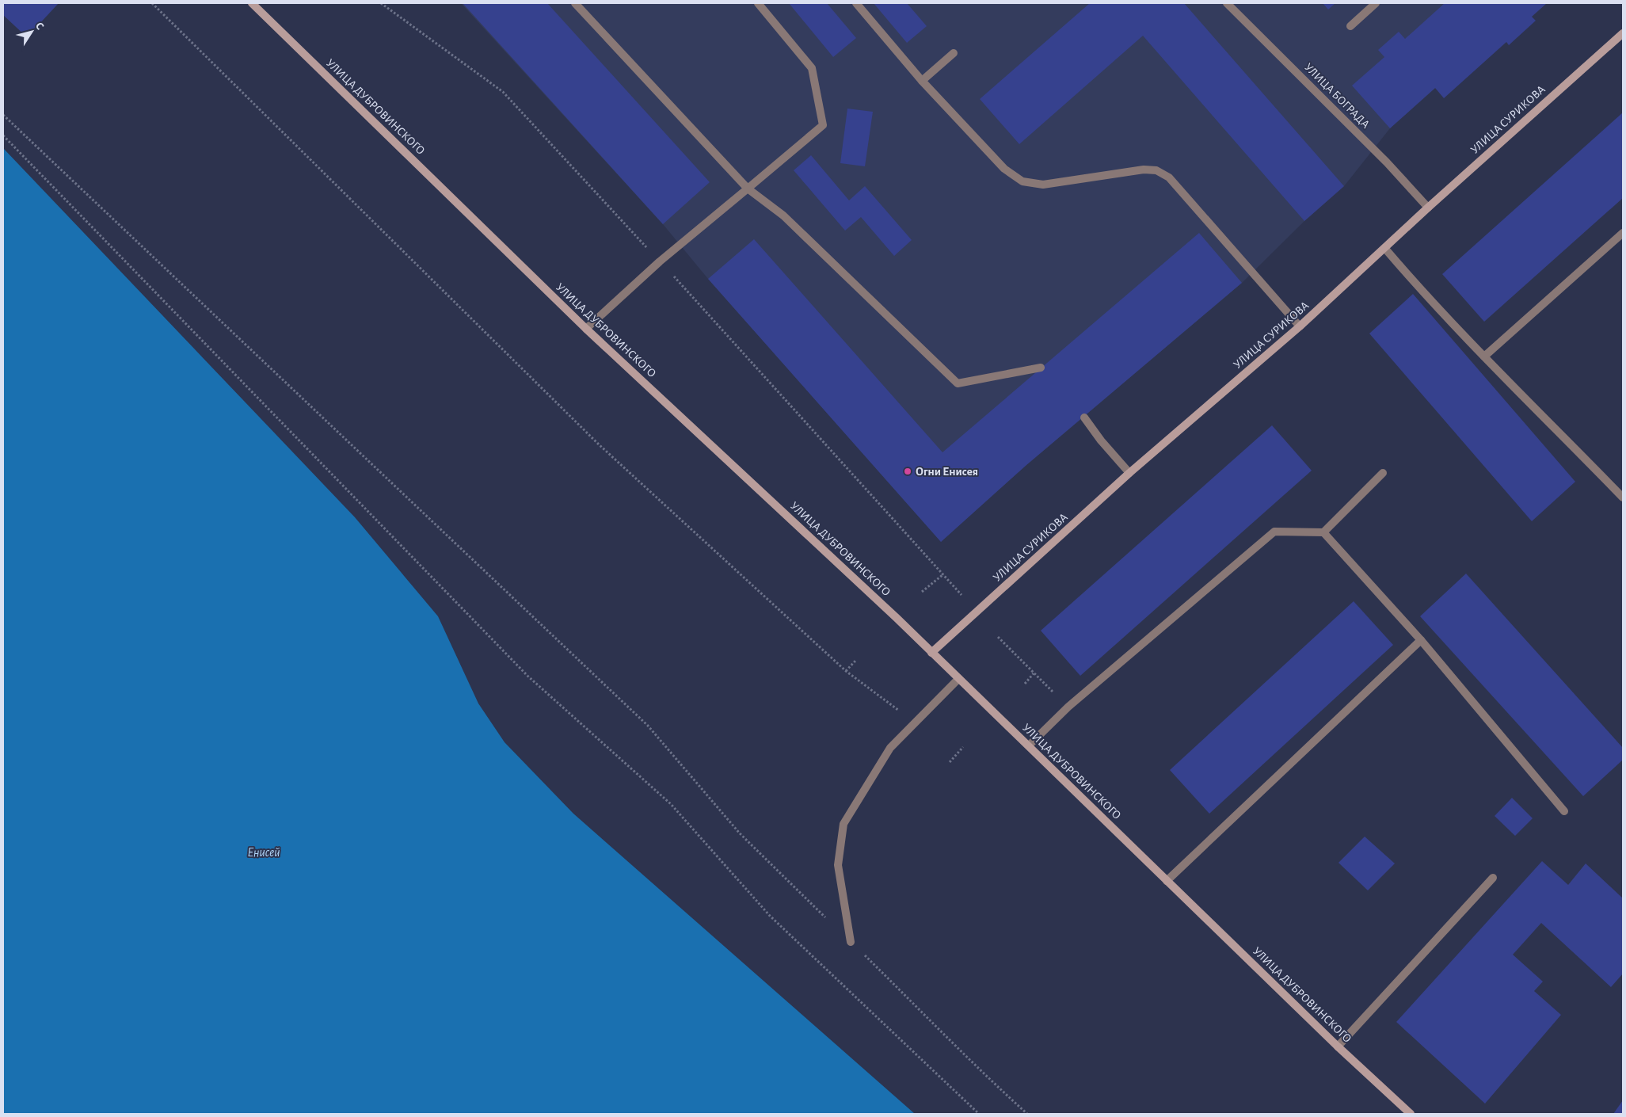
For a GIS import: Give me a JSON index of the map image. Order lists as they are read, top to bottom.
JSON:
{
  "streets": {
    "main road": ["УЛИЦА ДУБРОВИНСКОГО", "УЛИЦА СУРИКОВА"],
    "street": ["УЛИЦА БОГРАДА"]
  },
  "crossings": [
    ["УЛИЦА БОГРАДА", "УЛИЦА СУРИКОВА"],
    ["УЛИЦА ДУБРОВИНСКОГО", "УЛИЦА СУРИКОВА"]
  ],
  "water": ["Енисей"],
  "places": ["Огни Енисея"],
  "north": "top right"
}
